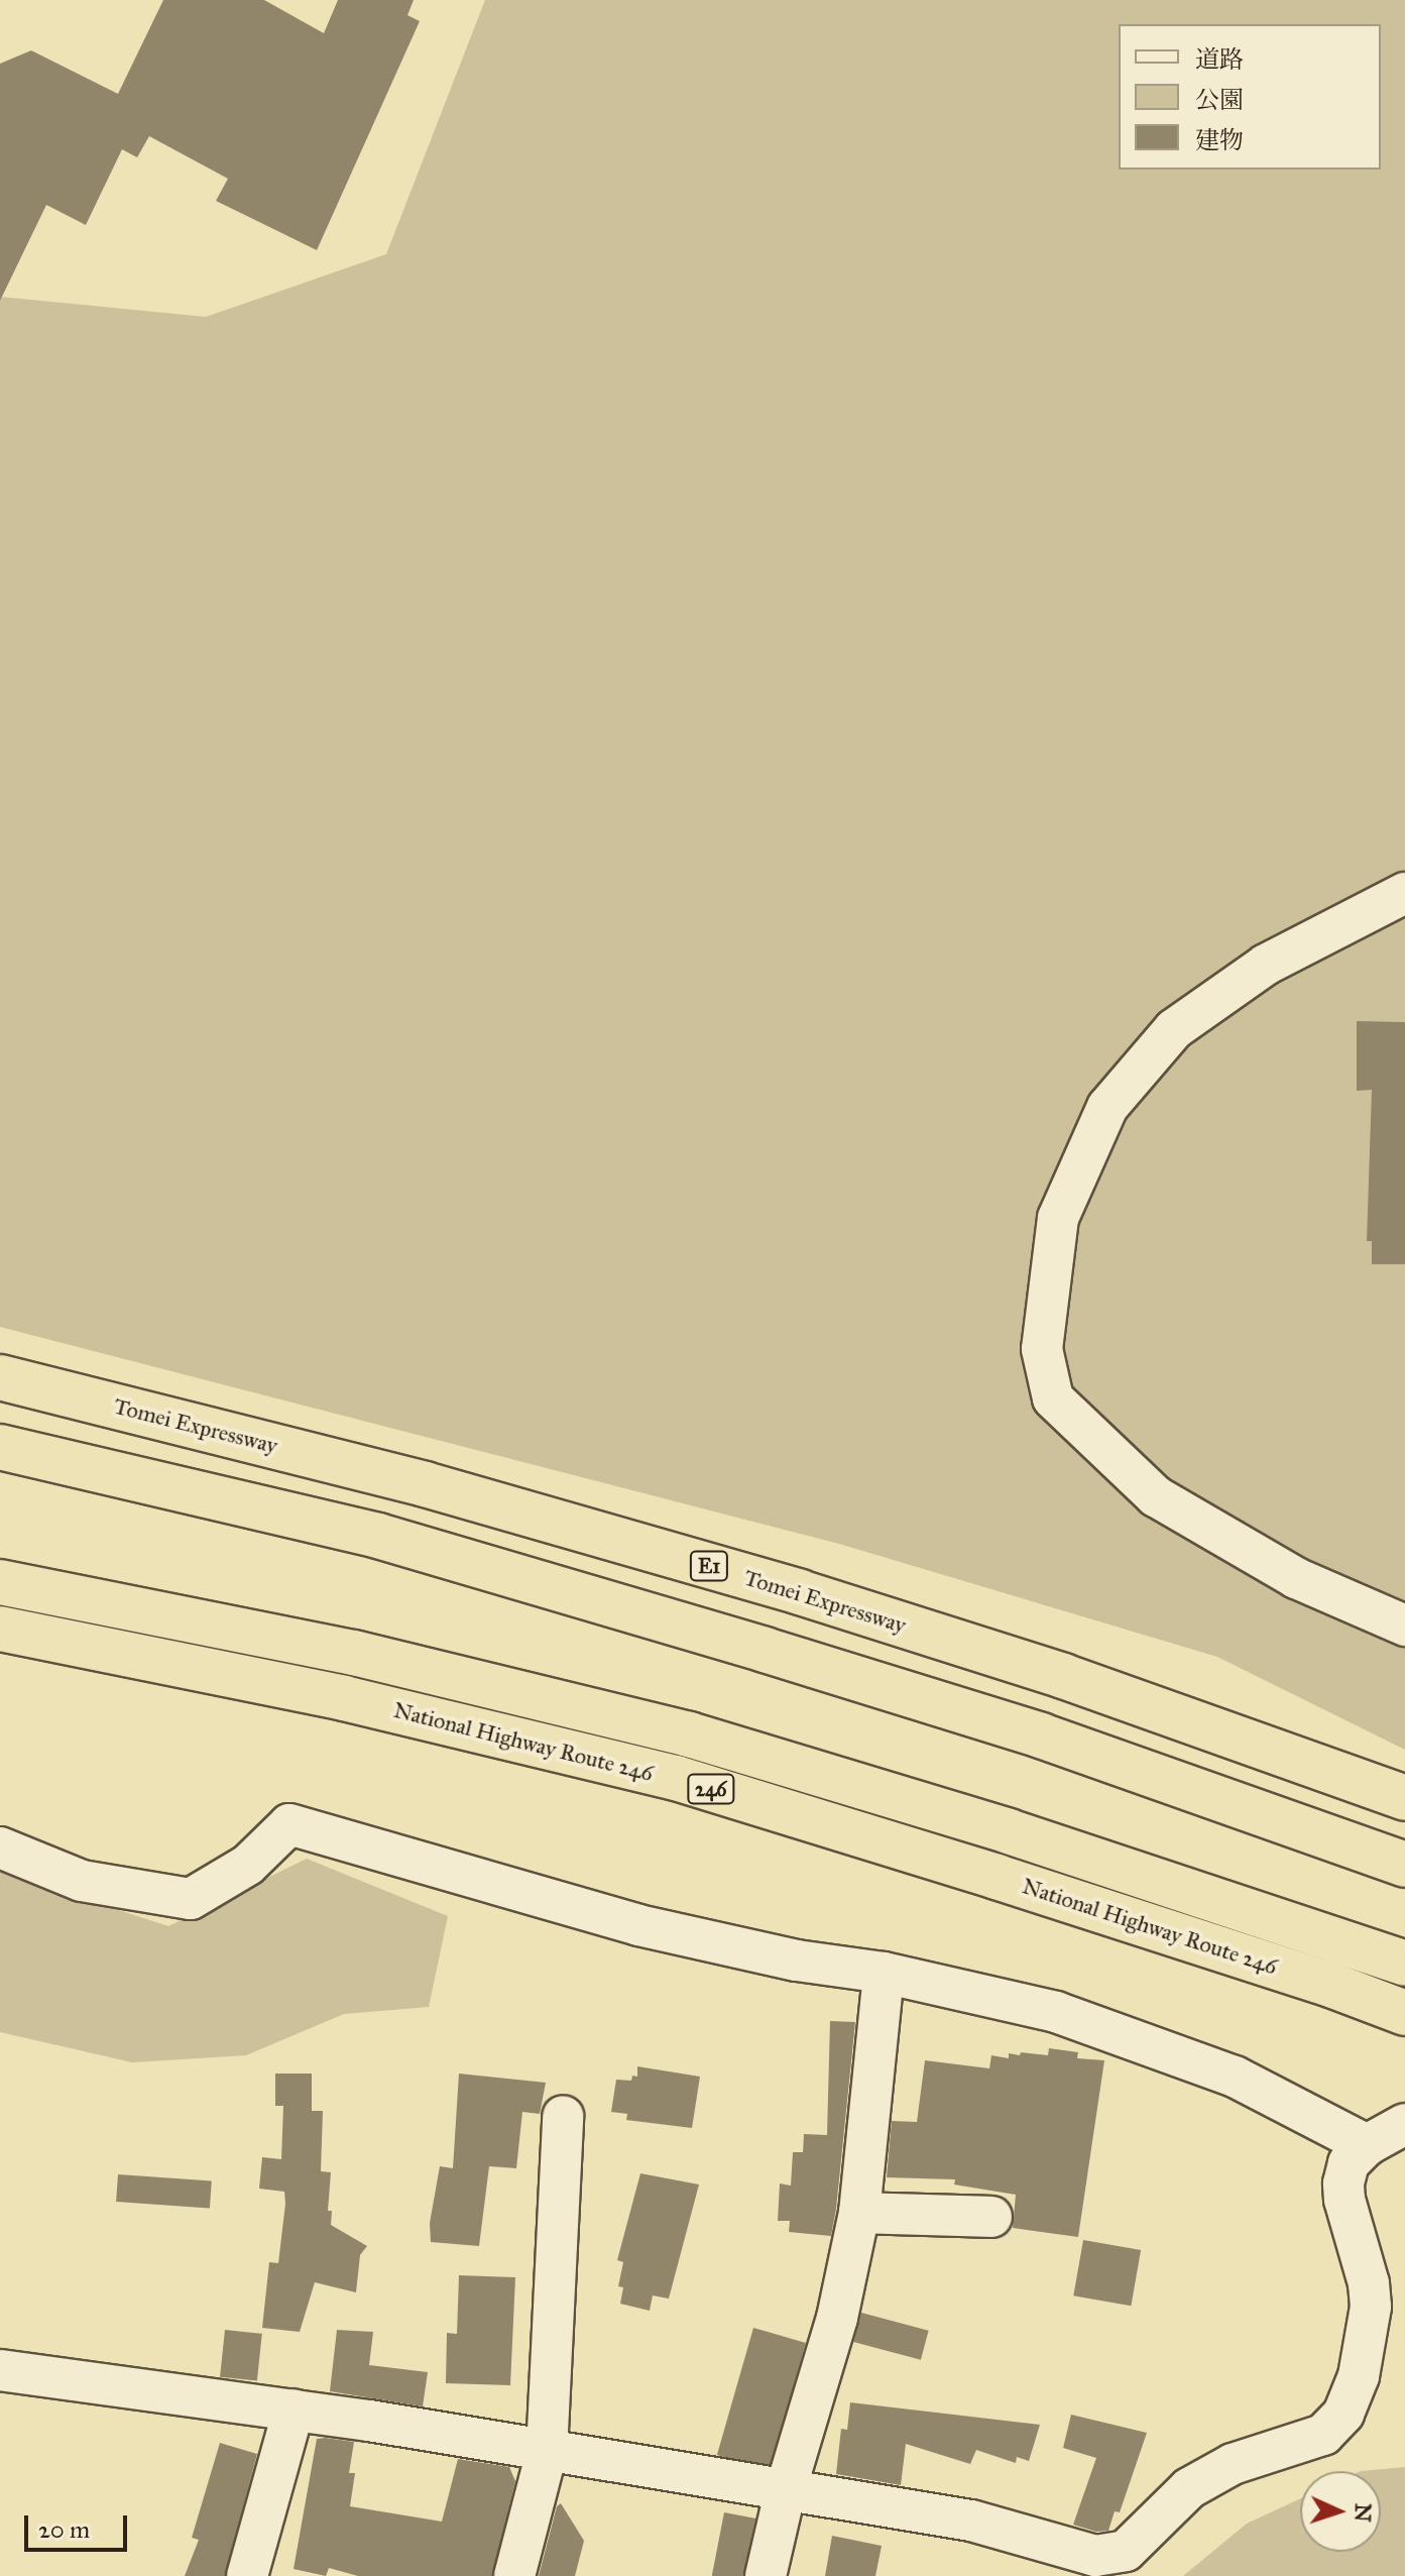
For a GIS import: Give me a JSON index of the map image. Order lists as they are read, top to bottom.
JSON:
{
  "streets": {
    "highway": [
      "Tomei Expressway",
      "E1",
      "National Highway Route 246",
      "246"
    ]
  },
  "legend": ["道路", "公園", "建物"],
  "scale_bar": "20 m",
  "north": "right"
}
